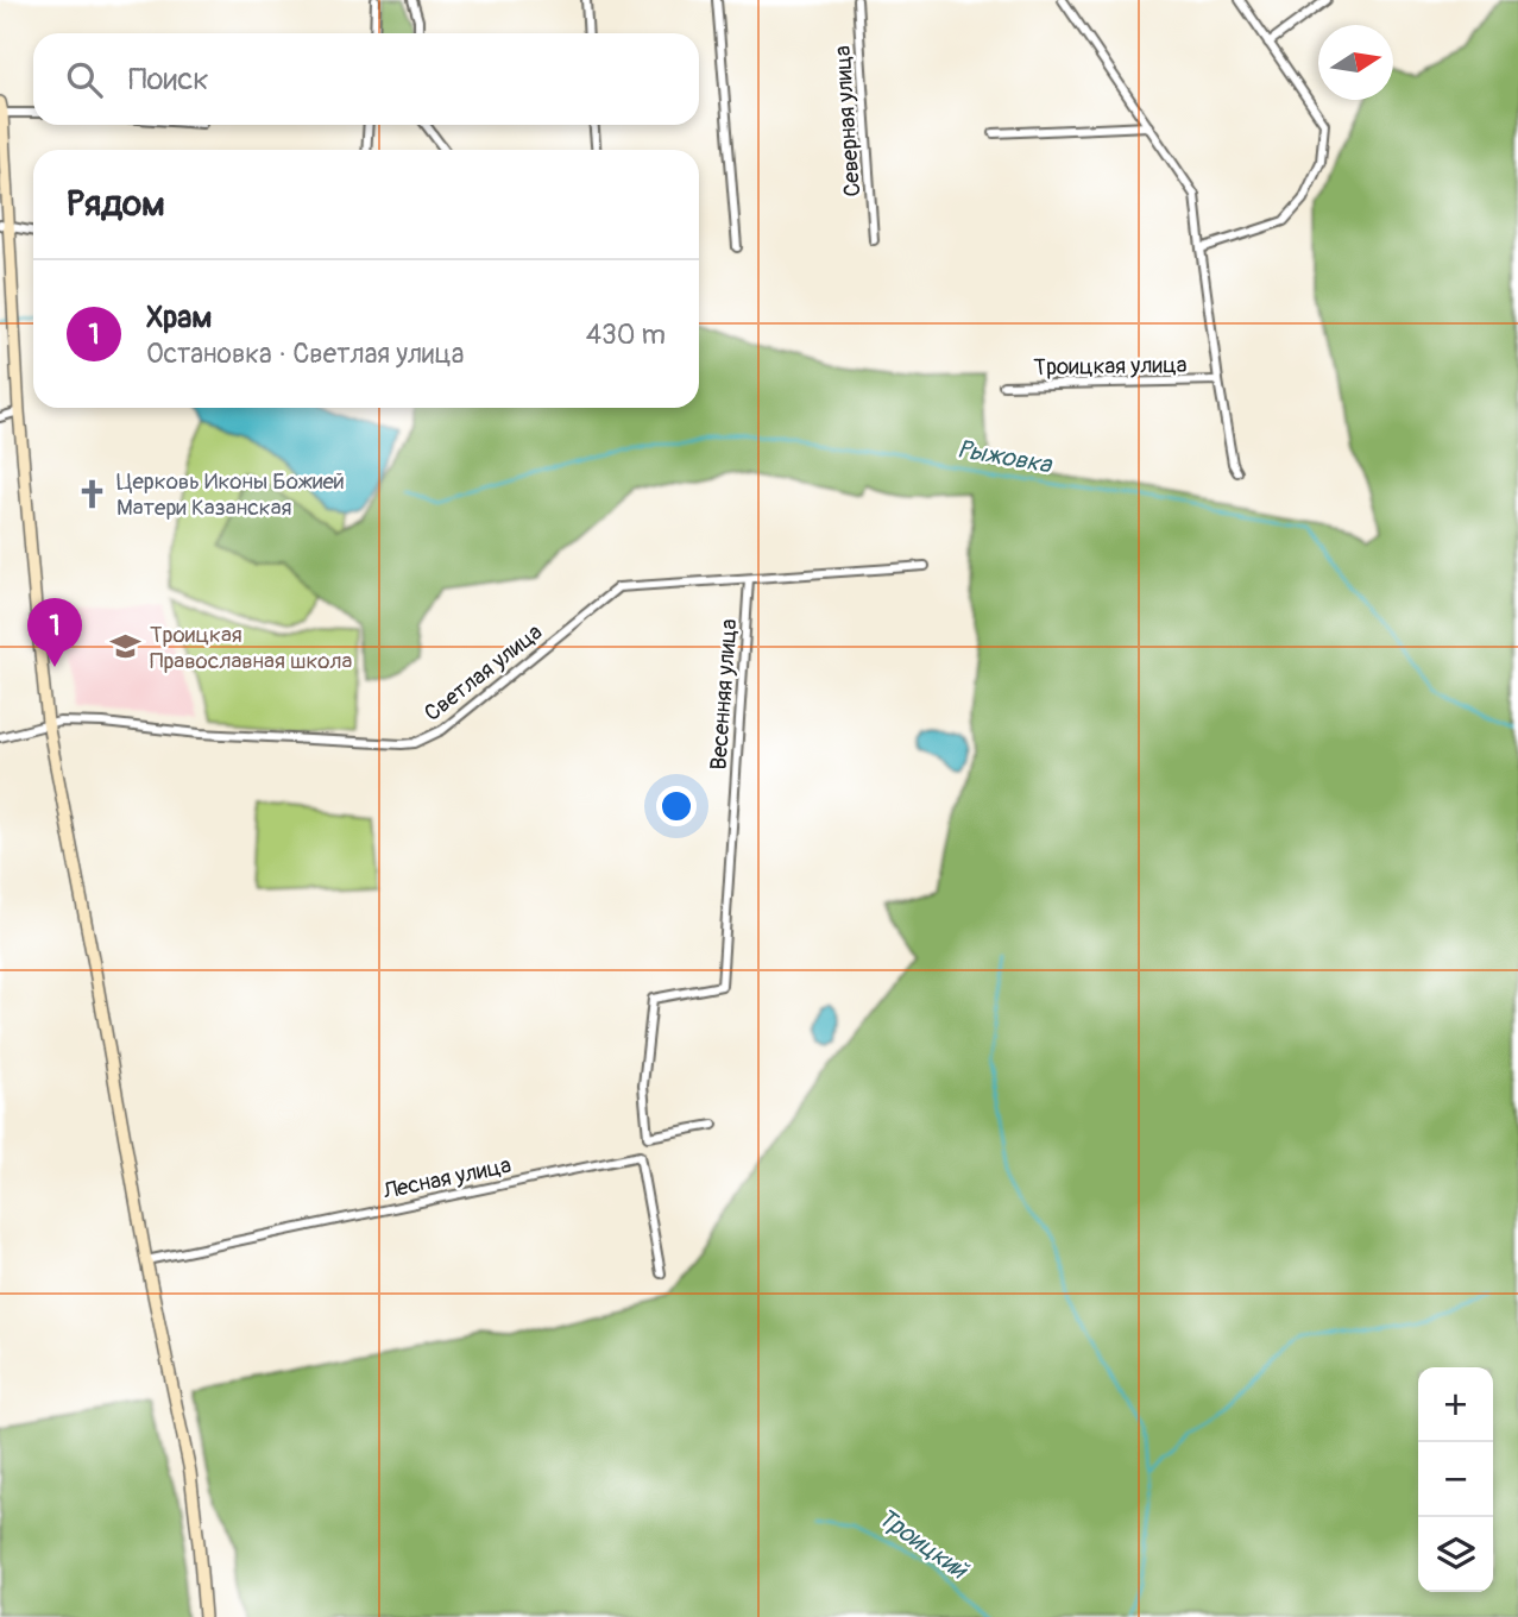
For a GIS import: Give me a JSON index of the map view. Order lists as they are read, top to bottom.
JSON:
{
  "streets": {
    "street": [
      "Северная улица",
      "Троицкая улица",
      "Светлая улица",
      "Весенняя улица",
      "Лесная улица"
    ]
  },
  "crossings": [
    ["Светлая улица", "Весенняя улица"]
  ],
  "water": ["Рыжовка", "Троицкий"],
  "places": {
    "church": ["Церковь Иконы Божией Матери Казанская"],
    "school or university": ["Троицкая Православная школа"]
  },
  "north": "right",
  "page": {
    "search": "Поиск",
    "heading": "Рядом",
    "list": [
      {
        "mark": "1",
        "name": "Храм",
        "note": "Остановка · Светлая улица",
        "value": "430 m"
      }
    ],
    "pins": "1",
    "map_buttons": ["+", "−"]
  }
}
